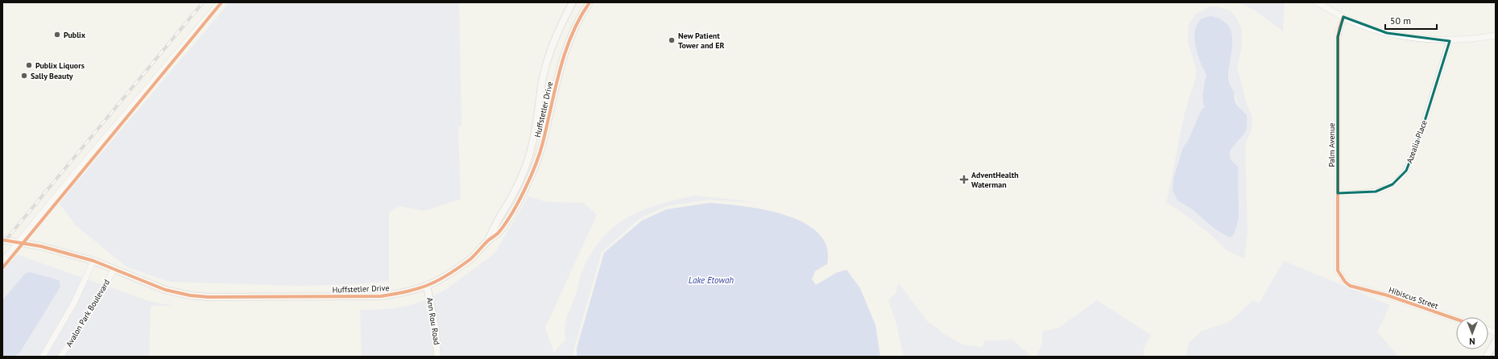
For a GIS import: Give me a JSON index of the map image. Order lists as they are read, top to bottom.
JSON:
{
  "streets": {
    "street": [
      "Huffstetler Drive",
      "Azealia Place",
      "Palm Avenue",
      "Hibiscus Street",
      "Avalon Park Boulevard",
      "Ann Rou Road"
    ]
  },
  "crossings": [
    ["Huffstetler Drive", "Avalon Park Boulevard"],
    ["Huffstetler Drive", "Ann Rou Road"],
    ["Azealia Place", "Palm Avenue"],
    ["Palm Avenue", "Hibiscus Street"]
  ],
  "water": ["Lake Etowah"],
  "places": {
    "other": [
      "Publix",
      "New Patient Tower and ER",
      "Publix Liquors",
      "Sally Beauty"
    ],
    "health": ["AdventHealth Waterman"]
  },
  "scale_bar": "50 m",
  "north": "bottom"
}
